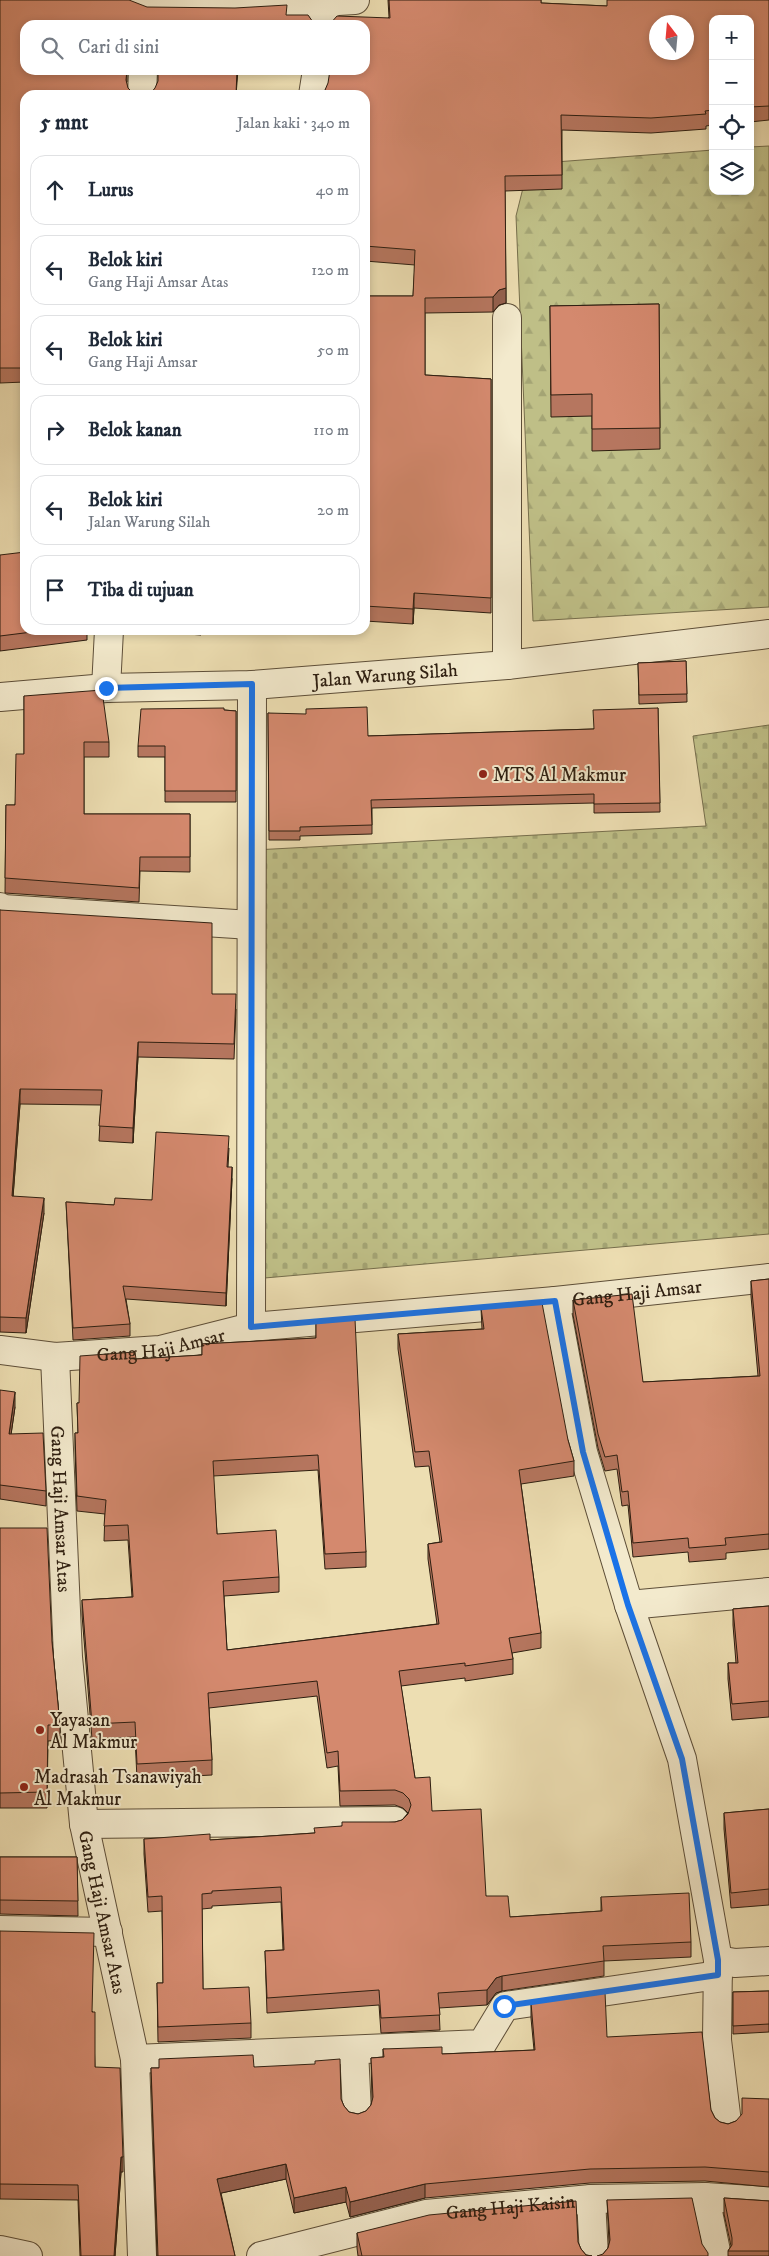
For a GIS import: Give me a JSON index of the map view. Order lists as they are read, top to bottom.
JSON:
{
  "streets": {
    "street": [
      "Jalan Warung Silah",
      "Gang Haji Amsar",
      "Gang Haji Amsar Atas",
      "Gang Haji Kaisin"
    ]
  },
  "crossings": [
    ["Gang Haji Amsar", "Gang Haji Amsar Atas"]
  ],
  "places": ["MTS Al Makmur", "Yayasan Al Makmur", "Madrasah Tsanawiyah Al Makmur"],
  "north": "top",
  "page": {
    "map_buttons": ["+", "−"],
    "search": "Cari di sini",
    "heading": ["5 mnt", "Jalan kaki · 340 m"],
    "list": [
      ["Lurus", "40 m"],
      ["Belok kiri", "Gang Haji Amsar Atas", "120 m"],
      ["Belok kiri", "Gang Haji Amsar", "50 m"],
      ["Belok kanan", "110 m"],
      ["Belok kiri", "Jalan Warung Silah", "20 m"],
      "Tiba di tujuan"
    ]
  }
}
